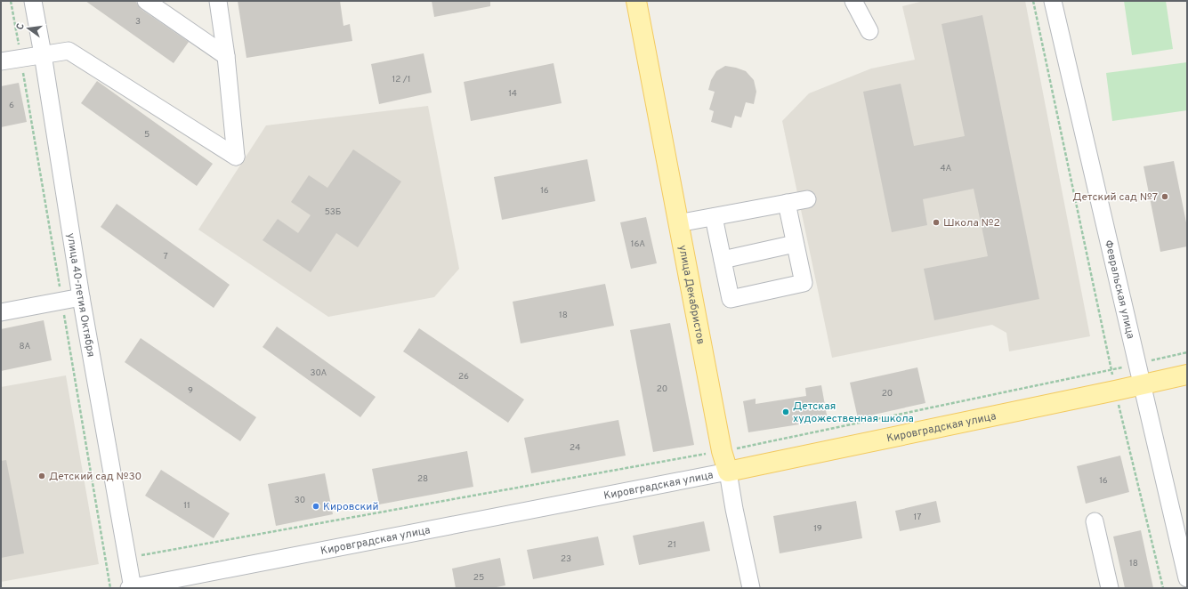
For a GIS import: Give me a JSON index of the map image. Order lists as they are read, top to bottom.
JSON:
{
  "streets": {
    "main road": ["улица Декабристов", "Кировградская улица"],
    "street": ["Февральская улица", "улица 40-летия Октября"]
  },
  "crossings": [
    ["Февральская улица", "Кировградская улица"],
    ["улица 40-летия Октября", "Кировградская улица"],
    ["улица Декабристов", "Кировградская улица"]
  ],
  "places": [
    "Детский сад №7",
    "Школа №2",
    "Детская художественная школа",
    "Детский сад №30",
    "Кировский"
  ],
  "house_numbers": [
    "3",
    "12 /1",
    "14",
    "6",
    "5",
    "4А",
    "16",
    "53Б",
    "16А",
    "7",
    "18",
    "8А",
    "30А",
    "26",
    "20",
    "9",
    "20",
    "24",
    "28",
    "16",
    "30",
    "11",
    "17",
    "19",
    "21",
    "23",
    "18",
    "25"
  ],
  "north": "left"
}
